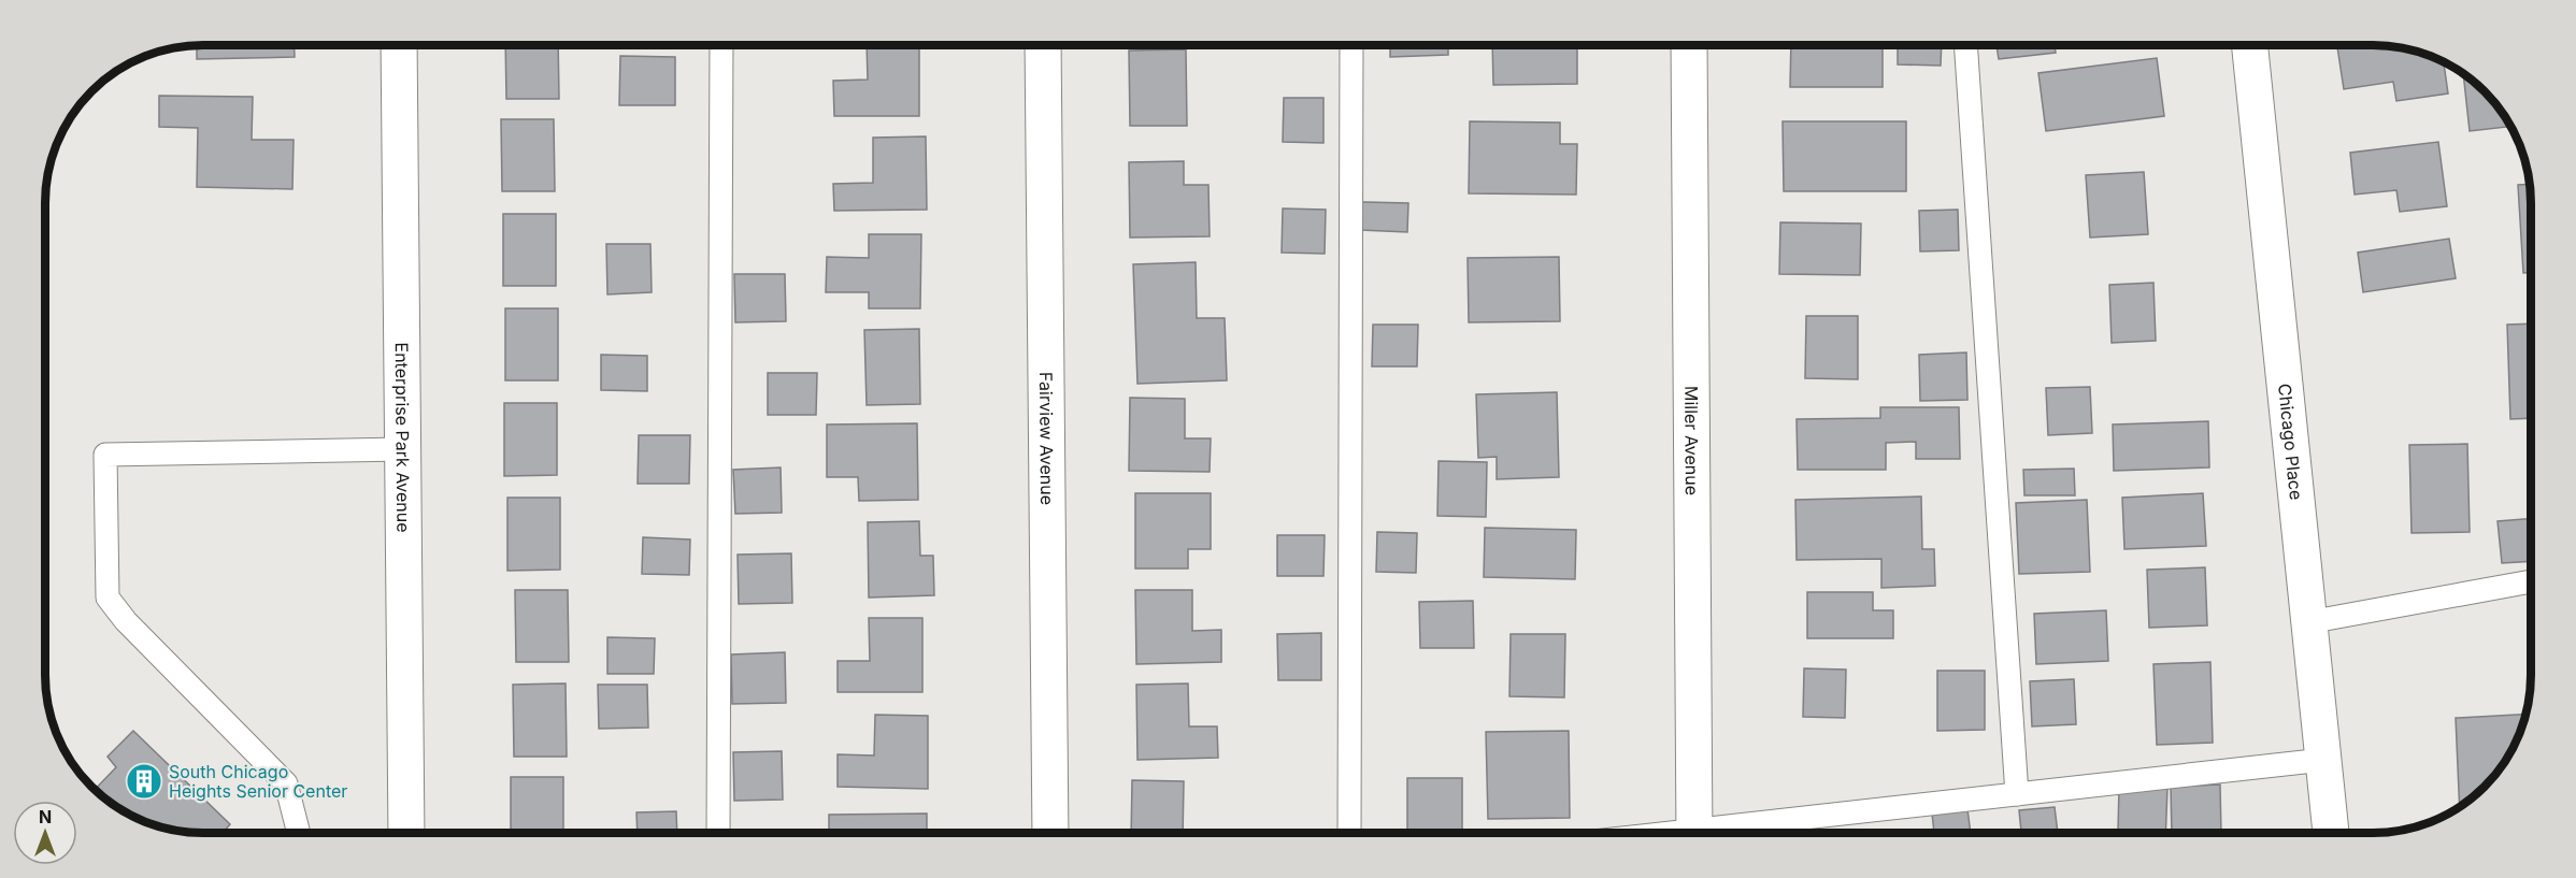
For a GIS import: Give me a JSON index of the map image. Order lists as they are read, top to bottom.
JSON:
{
  "streets": {
    "street": [
      "Enterprise Park Avenue",
      "Fairview Avenue",
      "Miller Avenue",
      "Chicago Place"
    ]
  },
  "places": {
    "building": ["South Chicago Heights Senior Center"]
  },
  "north": "top"
}
